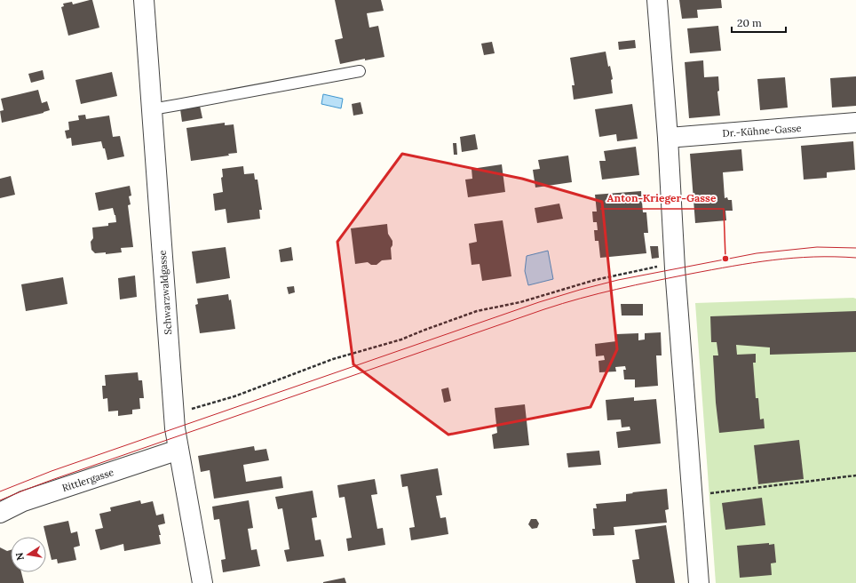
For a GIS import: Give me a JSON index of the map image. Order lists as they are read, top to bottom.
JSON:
{
  "streets": {
    "street": ["Dr.-Kühne-Gasse", "Schwarzwaldgasse", "Rittlergasse"]
  },
  "crossings": [
    ["Schwarzwaldgasse", "Rittlergasse"]
  ],
  "places": ["Anton-Krieger-Gasse"],
  "scale_bar": "20 m",
  "north": "left"
}
